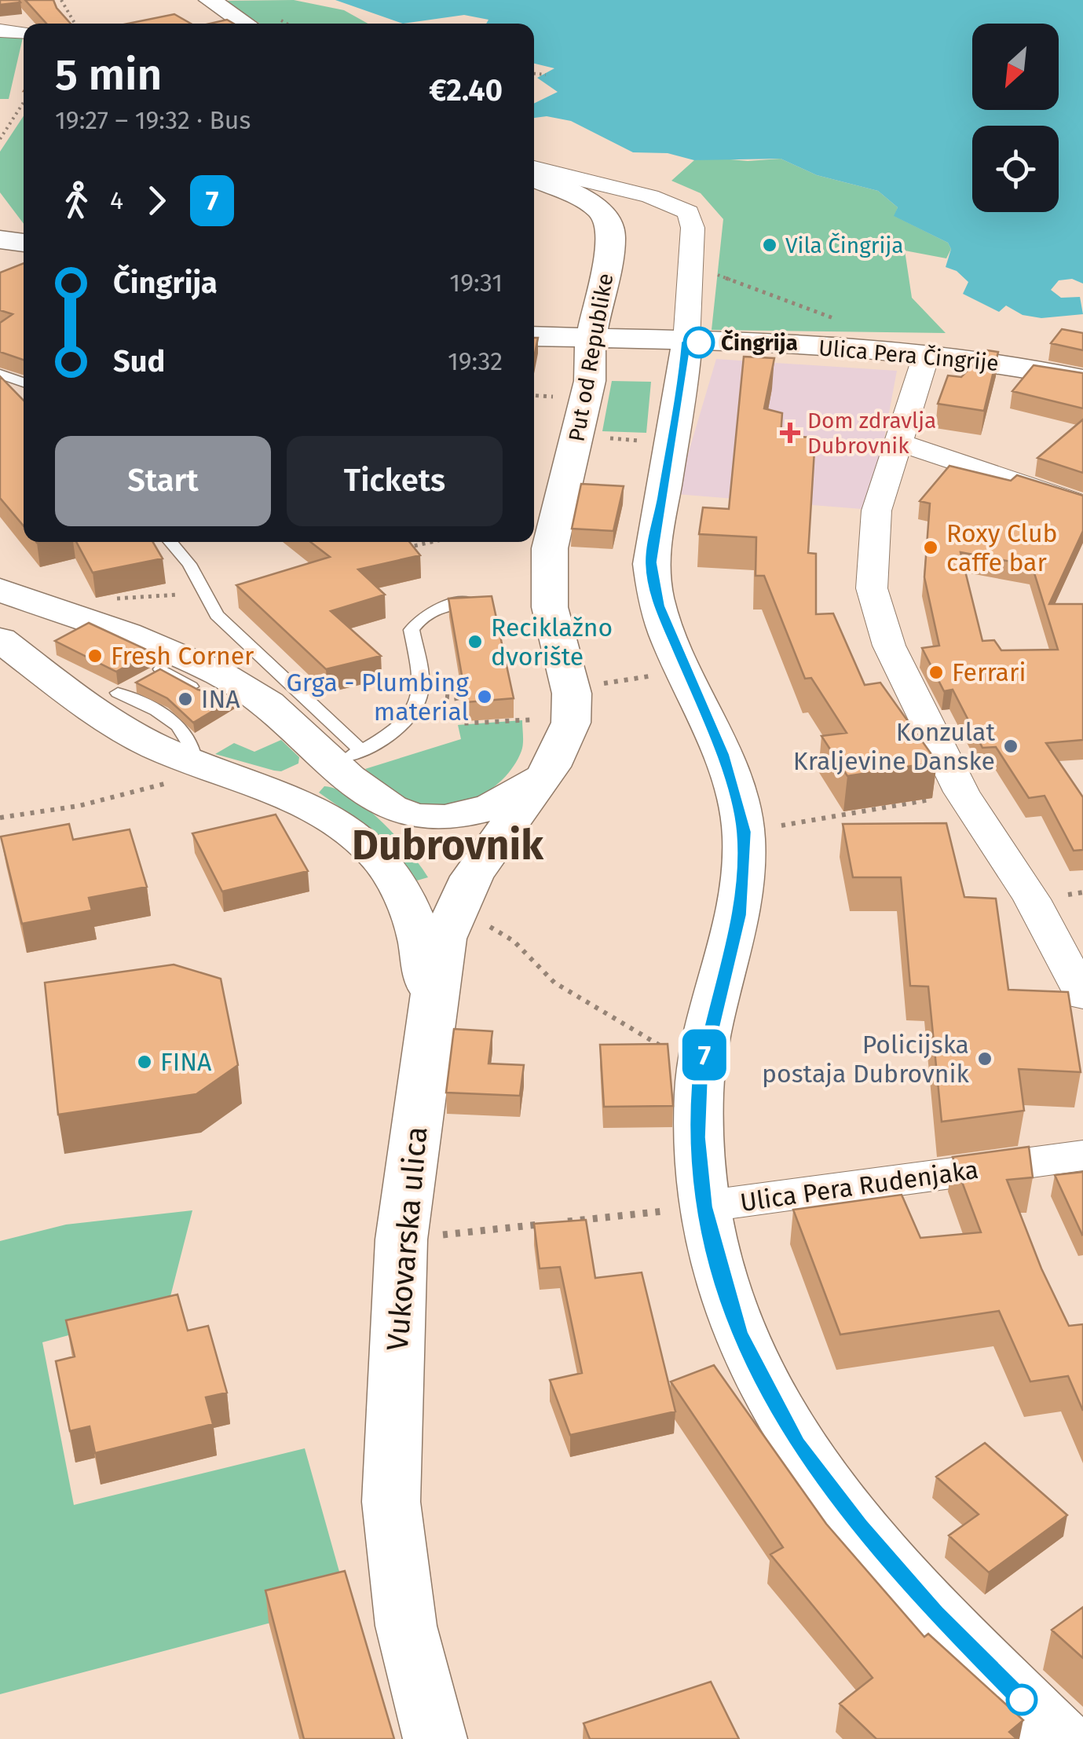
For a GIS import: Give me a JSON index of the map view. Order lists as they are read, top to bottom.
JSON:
{
  "streets": {
    "main road": ["Ulica Pera Čingrije", "Put od Republike", "Vukovarska ulica"],
    "street": ["Ulica Pera Rudenjaka"]
  },
  "crossings": [
    ["Ulica Pera Čingrije", "Put od Republike"],
    ["Put od Republike", "Vukovarska ulica"],
    ["Ulica Pera Rudenjaka", "Vukovarska ulica"]
  ],
  "districts": ["Dubrovnik"],
  "places": {
    "other": [
      "Vila Čingrija",
      "Čingrija",
      "Roxy Club caffe bar",
      "Reciklažno dvorište",
      "Fresh Corner",
      "Ferrari",
      "Grga - Plumbing material",
      "INA",
      "Konzulat Kraljevine Danske",
      "Policijska postaja Dubrovnik",
      "FINA"
    ],
    "health": ["Dom zdravlja Dubrovnik"]
  },
  "lines": ["bus line 7"],
  "north": "bottom left",
  "page": {
    "on_map": "7",
    "heading": ["5 min", "19:27 – 19:32 · Bus", "€2.40"],
    "legs": ["4", "7"],
    "list": [
      {
        "name": "Čingrija",
        "value": "19:31"
      },
      {
        "name": "Sud",
        "value": "19:32"
      }
    ],
    "buttons": ["Start", "Tickets"]
  }
}
